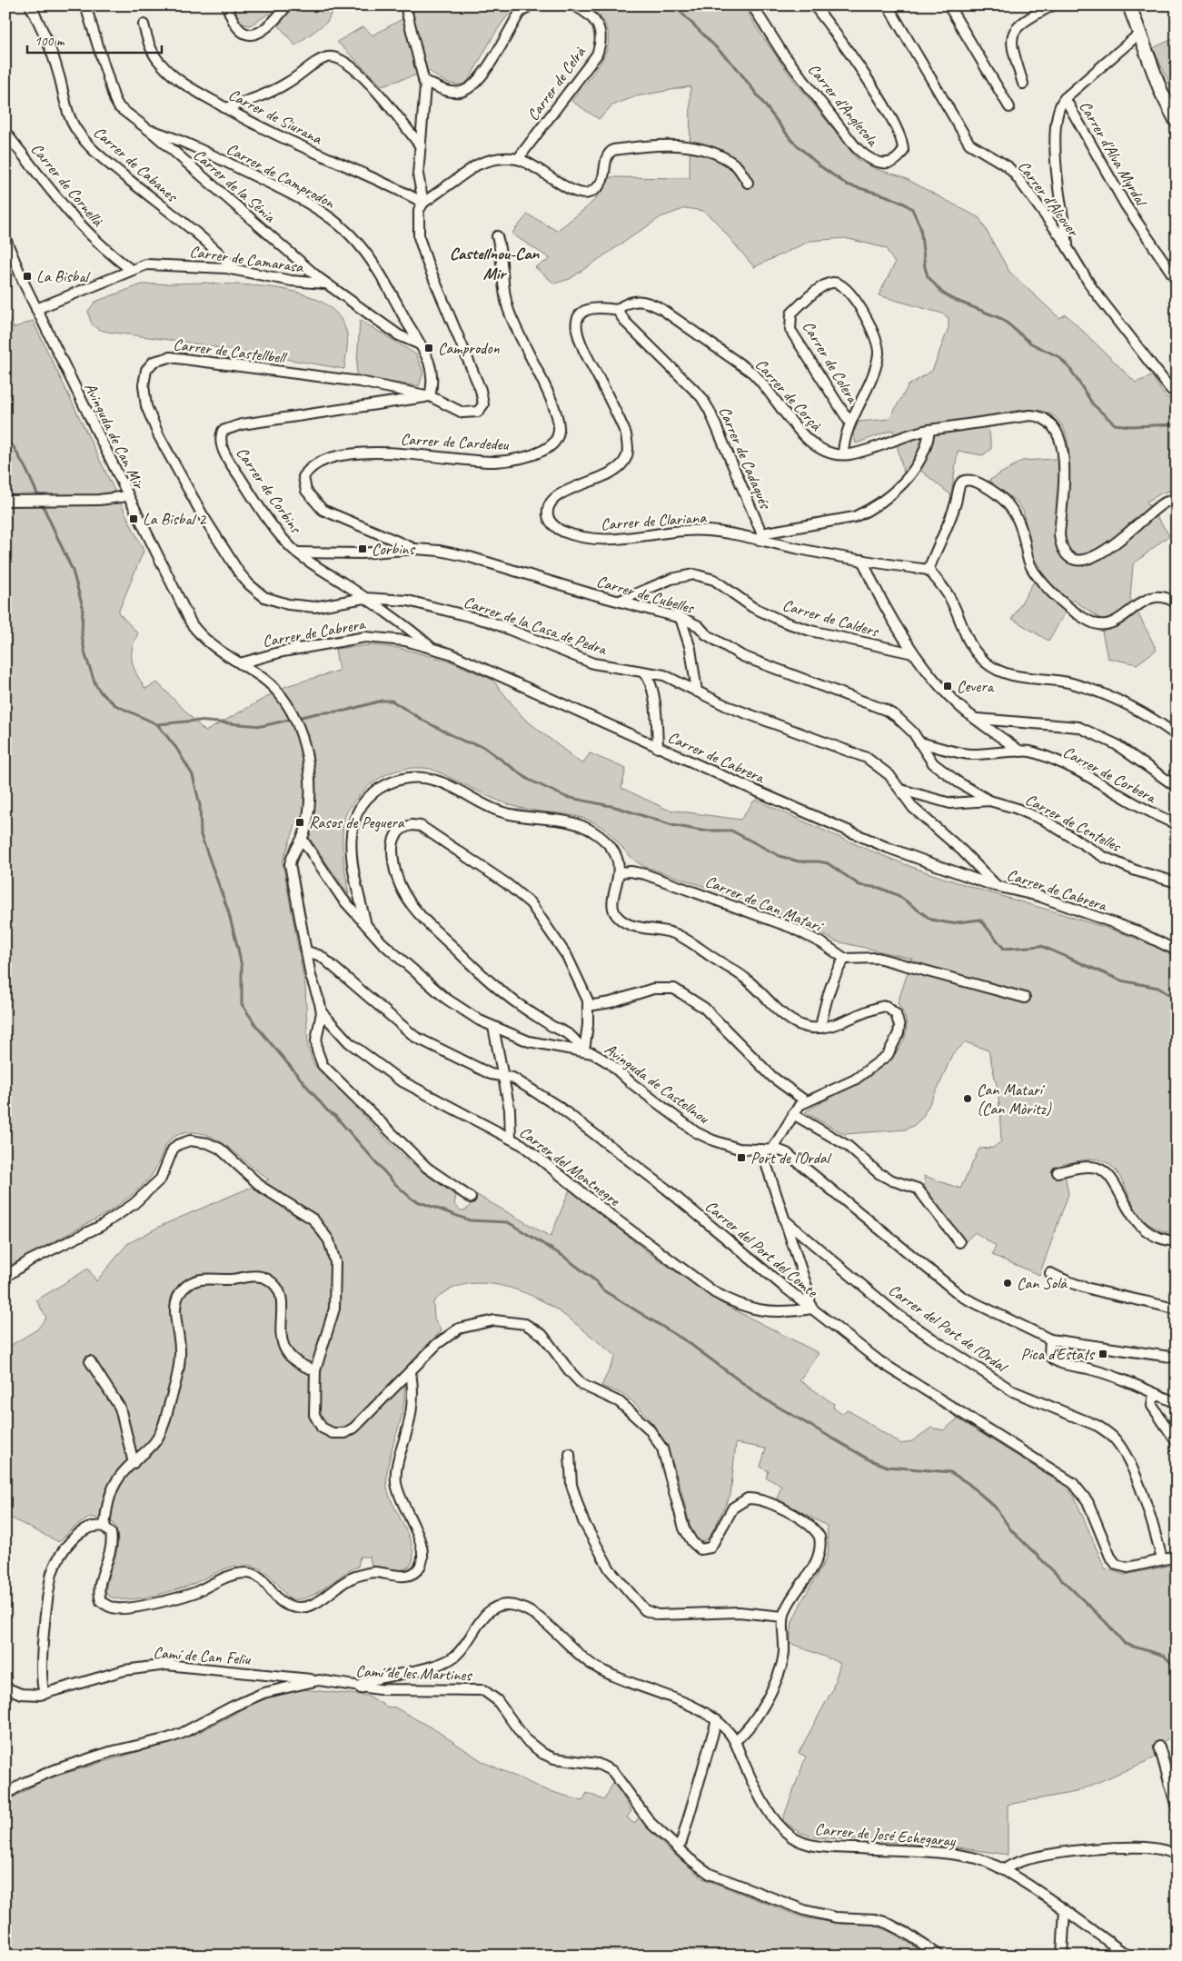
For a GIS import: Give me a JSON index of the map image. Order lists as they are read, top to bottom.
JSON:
{
  "streets": {
    "street": [
      "Carrer de Celrà",
      "Carrer d'Anglesola",
      "Carrer de Siurana",
      "Carrer d'Alva Myrdal",
      "Carrer de Cabanes",
      "Carrer de Camprodon",
      "Carrer de Cornellà",
      "Carrer de la Sénia",
      "Carrer d'Alcover",
      "Carrer de Camarasa",
      "Carrer de Castellbell",
      "Carrer de Colera",
      "Carrer de Corçà",
      "Avinguda de Can Mir",
      "Carrer de Cardedeu",
      "Carrer de Cadaqués",
      "Carrer de Corbins",
      "Carrer de Clariana",
      "Carrer de Cubelles",
      "Carrer de Calders",
      "Carrer de la Casa de Pedra",
      "Carrer de Cabrera",
      "Carrer de Corbera",
      "Carrer de Centelles",
      "Carrer de Can Matarí",
      "Avinguda de Castellnou",
      "Carrer del Montnegre",
      "Carrer del Port del Comte",
      "Carrer del Port de l'Ordal",
      "Camí de Can Feliu",
      "Camí de les Martines",
      "Carrer de José Echegaray"
    ]
  },
  "crossings": [
    ["Carrer de Siurana", "Carrer de Castellbell"],
    ["Carrer de Cabanes", "Carrer de Camarasa"],
    ["Carrer de Camprodon", "Carrer de la Sénia"],
    ["Carrer de Camprodon", "Carrer de Castellbell"],
    ["Carrer de Camprodon", "Carrer de Corbins"],
    ["Carrer de Cornellà", "Carrer de Camarasa"],
    ["Carrer de la Sénia", "Carrer de Camarasa"],
    ["Carrer de Camarasa", "Avinguda de Can Mir"],
    ["Carrer de Castellbell", "Carrer de Corbins"],
    ["Carrer de Castellbell", "Carrer de la Casa de Pedra"],
    ["Carrer de Colera", "Carrer de Corçà"],
    ["Carrer de Corçà", "Carrer de Cadaqués"],
    ["Carrer de Corçà", "Carrer de Clariana"],
    ["Avinguda de Can Mir", "Carrer de Cabrera"],
    ["Avinguda de Can Mir", "Avinguda de Castellnou"],
    ["Avinguda de Can Mir", "Carrer del Montnegre"],
    ["Avinguda de Can Mir", "Carrer del Port del Comte"],
    ["Carrer de Cardedeu", "Carrer de Cubelles"],
    ["Carrer de Cadaqués", "Carrer de Clariana"],
    ["Carrer de Corbins", "Carrer de Cubelles"],
    ["Carrer de Corbins", "Carrer de la Casa de Pedra"],
    ["Carrer de Corbins", "Carrer de Cabrera"],
    ["Carrer de Cubelles", "Carrer de Calders"],
    ["Carrer de Cubelles", "Carrer de Corbera"],
    ["Carrer de Cubelles", "Carrer de Centelles"],
    ["Carrer del Montnegre", "Carrer del Port del Comte"],
    ["Carrer del Port del Comte", "Carrer del Port de l'Ordal"],
    ["Camí de Can Feliu", "Camí de les Martines"],
    ["Camí de les Martines", "Carrer de José Echegaray"]
  ],
  "districts": ["Castellnou-Can Mir"],
  "places": {
    "transit": [
      "La Bisbal",
      "Camprodon",
      "La Bisbal 2",
      "Corbins",
      "Cevera",
      "Rasos de Peguera",
      "Port de l'Ordal",
      "Pica d'Estats"
    ],
    "other": ["Can Matarí (Can Mòritz)", "Can Solà"]
  },
  "scale_bar": "100 m"
}
